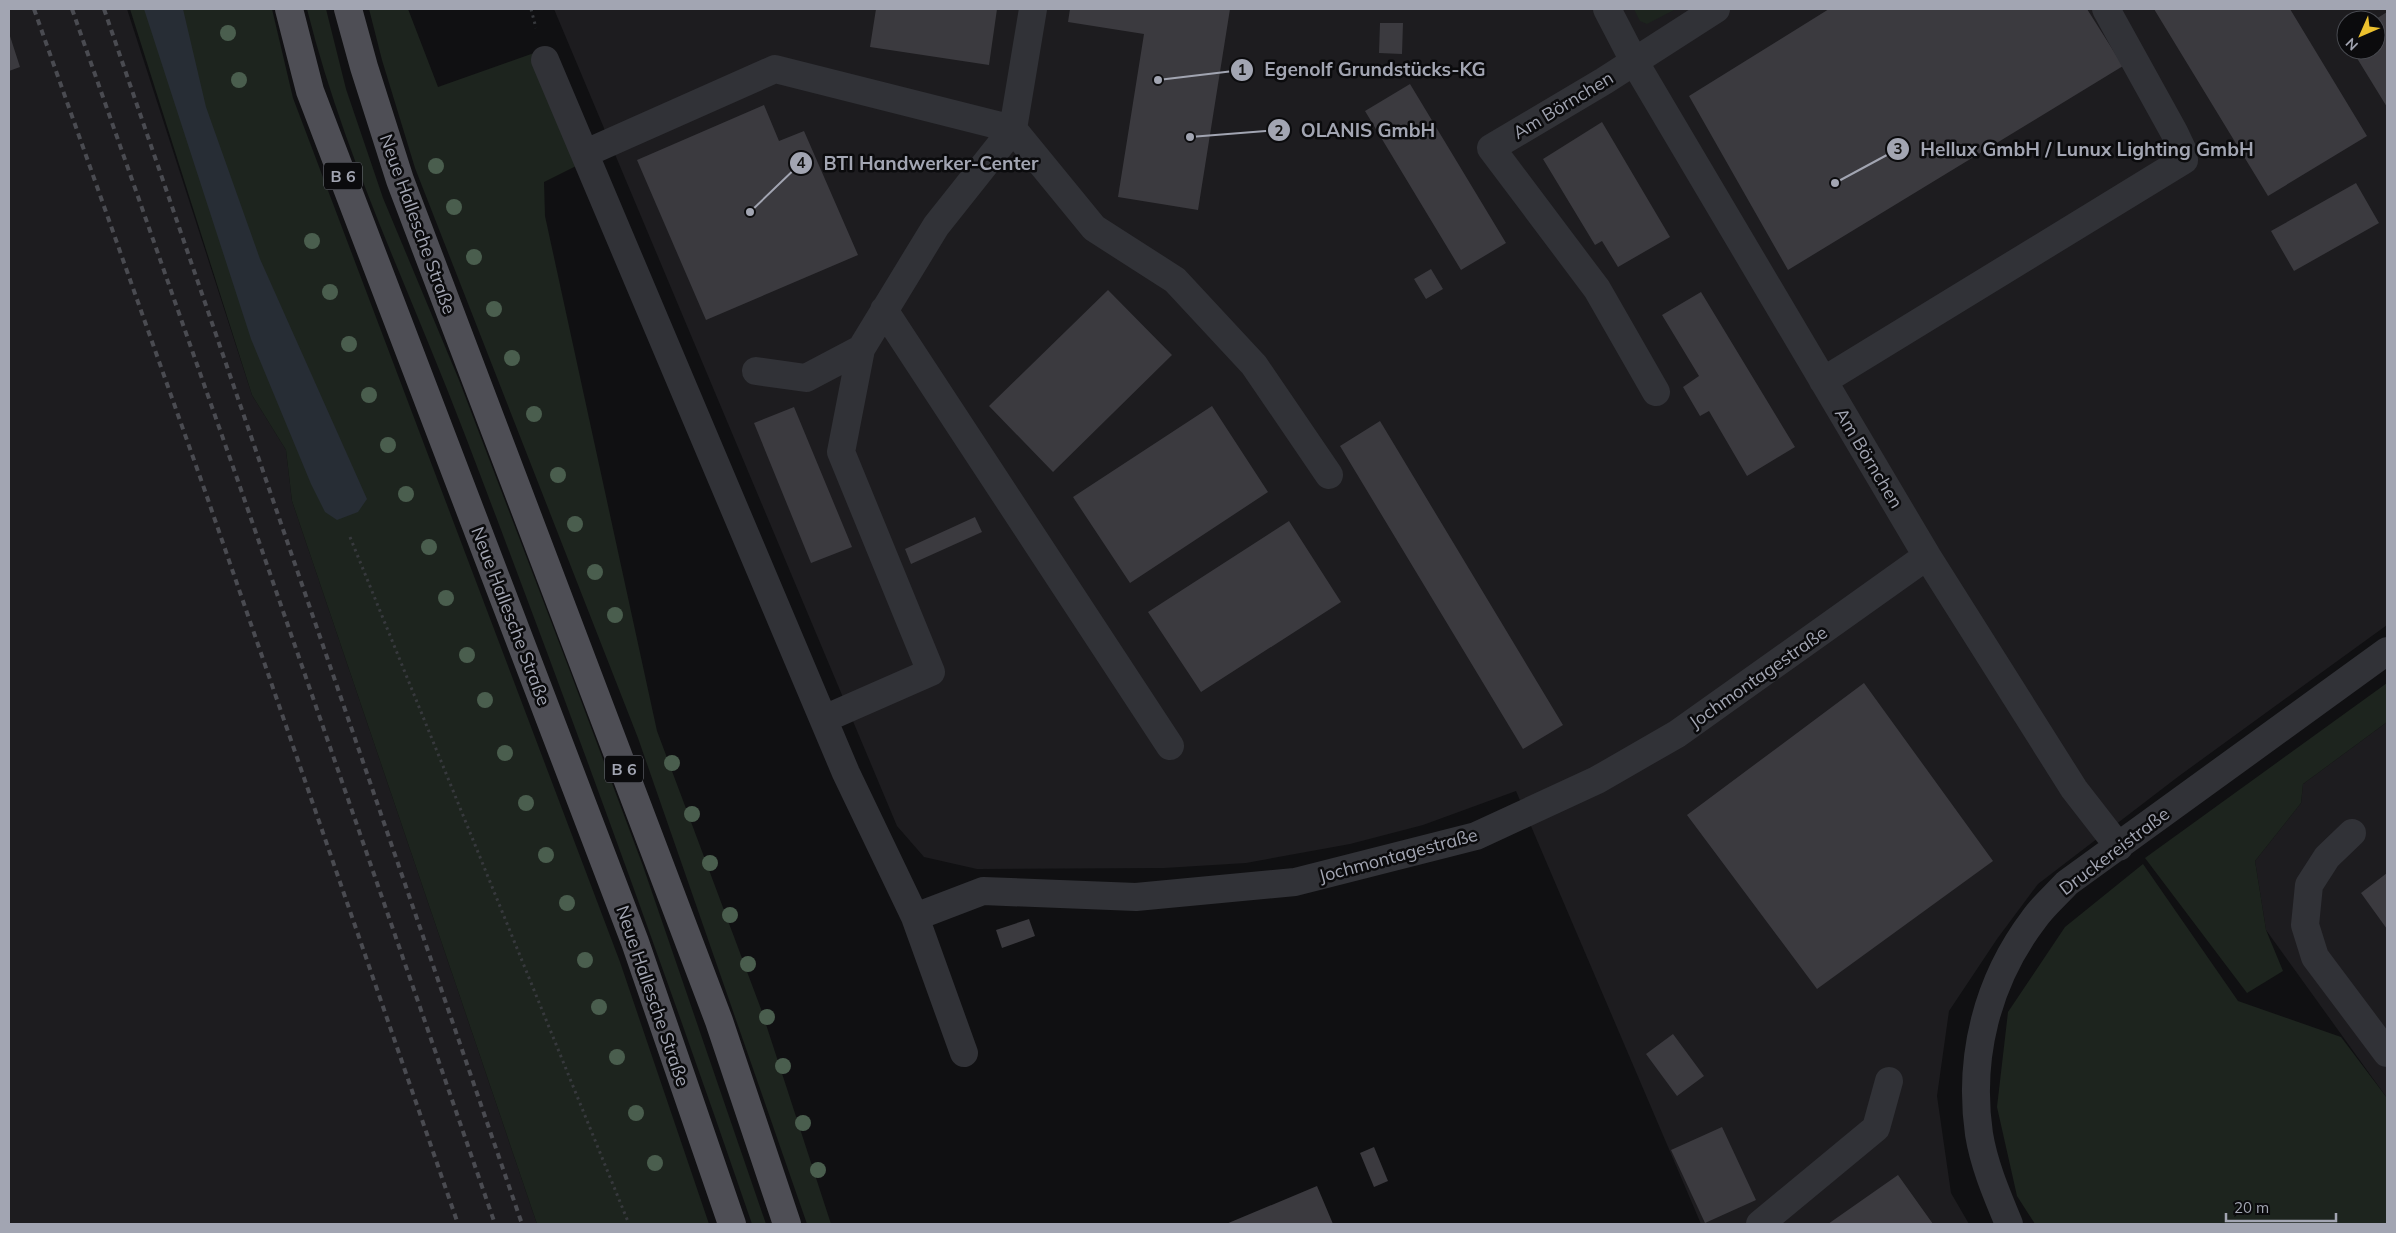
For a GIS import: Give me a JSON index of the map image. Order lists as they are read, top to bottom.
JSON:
{
  "streets": {
    "main road": ["B 6", "Neue Hallesche Straße"],
    "street": ["Am Börnchen", "Jochmontagestraße", "Druckereistraße"]
  },
  "crossings": [
    ["Am Börnchen", "Jochmontagestraße"],
    ["Am Börnchen", "Druckereistraße"]
  ],
  "places": [
    "Egenolf Grundstücks-KG",
    "OLANIS GmbH",
    "Hellux GmbH / Lunux Lighting GmbH",
    "BTI Handwerker-Center"
  ],
  "scale_bar": "20 m",
  "north": "bottom left"
}
